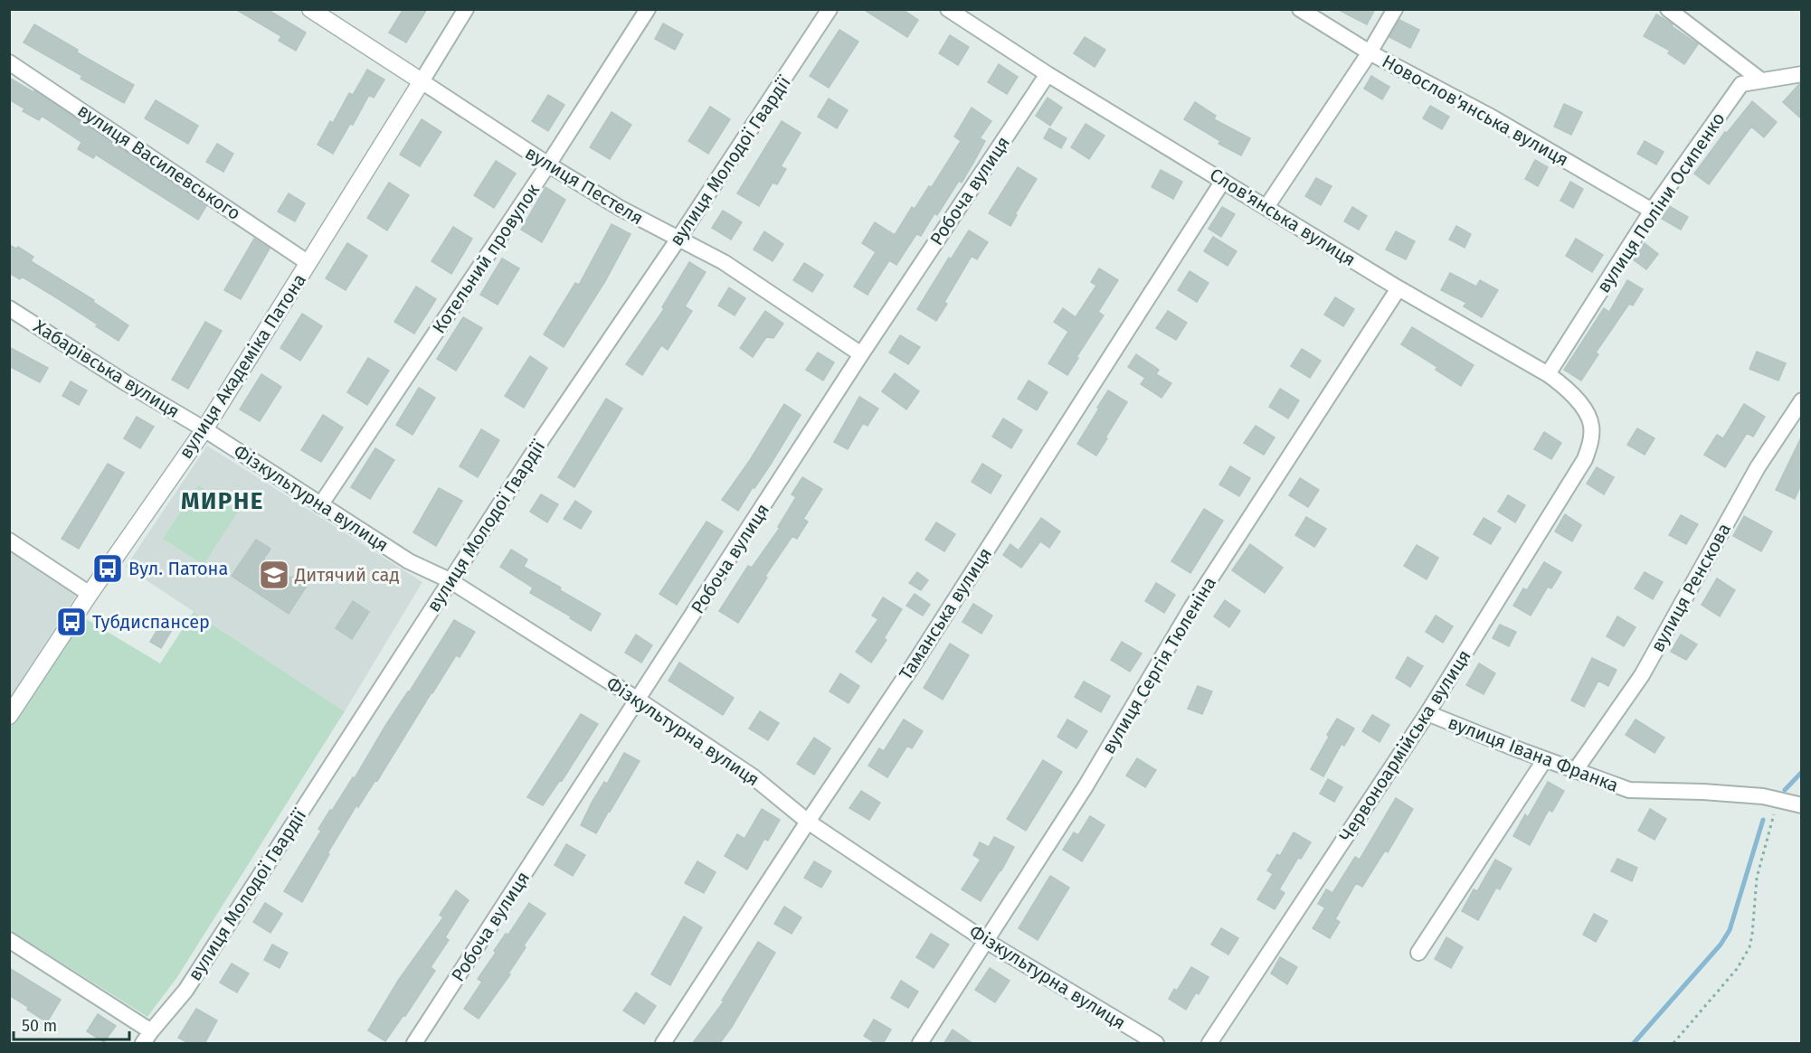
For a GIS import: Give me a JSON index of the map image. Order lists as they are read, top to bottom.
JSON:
{
  "streets": {
    "street": [
      "Новослов'янська вулиця",
      "вулиця Молодої Гвардії",
      "вулиця Василевського",
      "вулиця Пестеля",
      "Робоча вулиця",
      "вулиця Поліни Осипенко",
      "Слов'янська вулиця",
      "Котельний провулок",
      "вулиця Академіка Патона",
      "Хабарівська вулиця",
      "Фізкультурна вулиця",
      "вулиця Ренскова",
      "Таманська вулиця",
      "вулиця Сергія Тюленіна",
      "Червоноармійська вулиця",
      "вулиця Івана Франка"
    ]
  },
  "crossings": [
    ["Новослов'янська вулиця", "вулиця Поліни Осипенко"],
    ["вулиця Молодої Гвардії", "вулиця Пестеля"],
    ["вулиця Молодої Гвардії", "Фізкультурна вулиця"],
    ["вулиця Василевського", "вулиця Академіка Патона"],
    ["вулиця Пестеля", "Робоча вулиця"],
    ["вулиця Пестеля", "Котельний провулок"],
    ["вулиця Пестеля", "вулиця Академіка Патона"],
    ["Робоча вулиця", "Слов'янська вулиця"],
    ["Робоча вулиця", "Фізкультурна вулиця"],
    ["вулиця Поліни Осипенко", "Слов'янська вулиця"],
    ["Слов'янська вулиця", "Таманська вулиця"],
    ["Слов'янська вулиця", "вулиця Сергія Тюленіна"],
    ["Слов'янська вулиця", "Червоноармійська вулиця"],
    ["Котельний провулок", "Фізкультурна вулиця"],
    ["вулиця Академіка Патона", "Хабарівська вулиця"],
    ["вулиця Академіка Патона", "Фізкультурна вулиця"],
    ["Хабарівська вулиця", "Фізкультурна вулиця"],
    ["Фізкультурна вулиця", "Таманська вулиця"],
    ["Фізкультурна вулиця", "вулиця Сергія Тюленіна"],
    ["вулиця Ренскова", "вулиця Івана Франка"],
    ["Червоноармійська вулиця", "вулиця Івана Франка"]
  ],
  "districts": ["МИРНЕ"],
  "places": {
    "bus stop": ["Вул. Патона", "Тубдиспансер"],
    "school or university": ["Дитячий сад"]
  },
  "scale_bar": "50 m"
}
